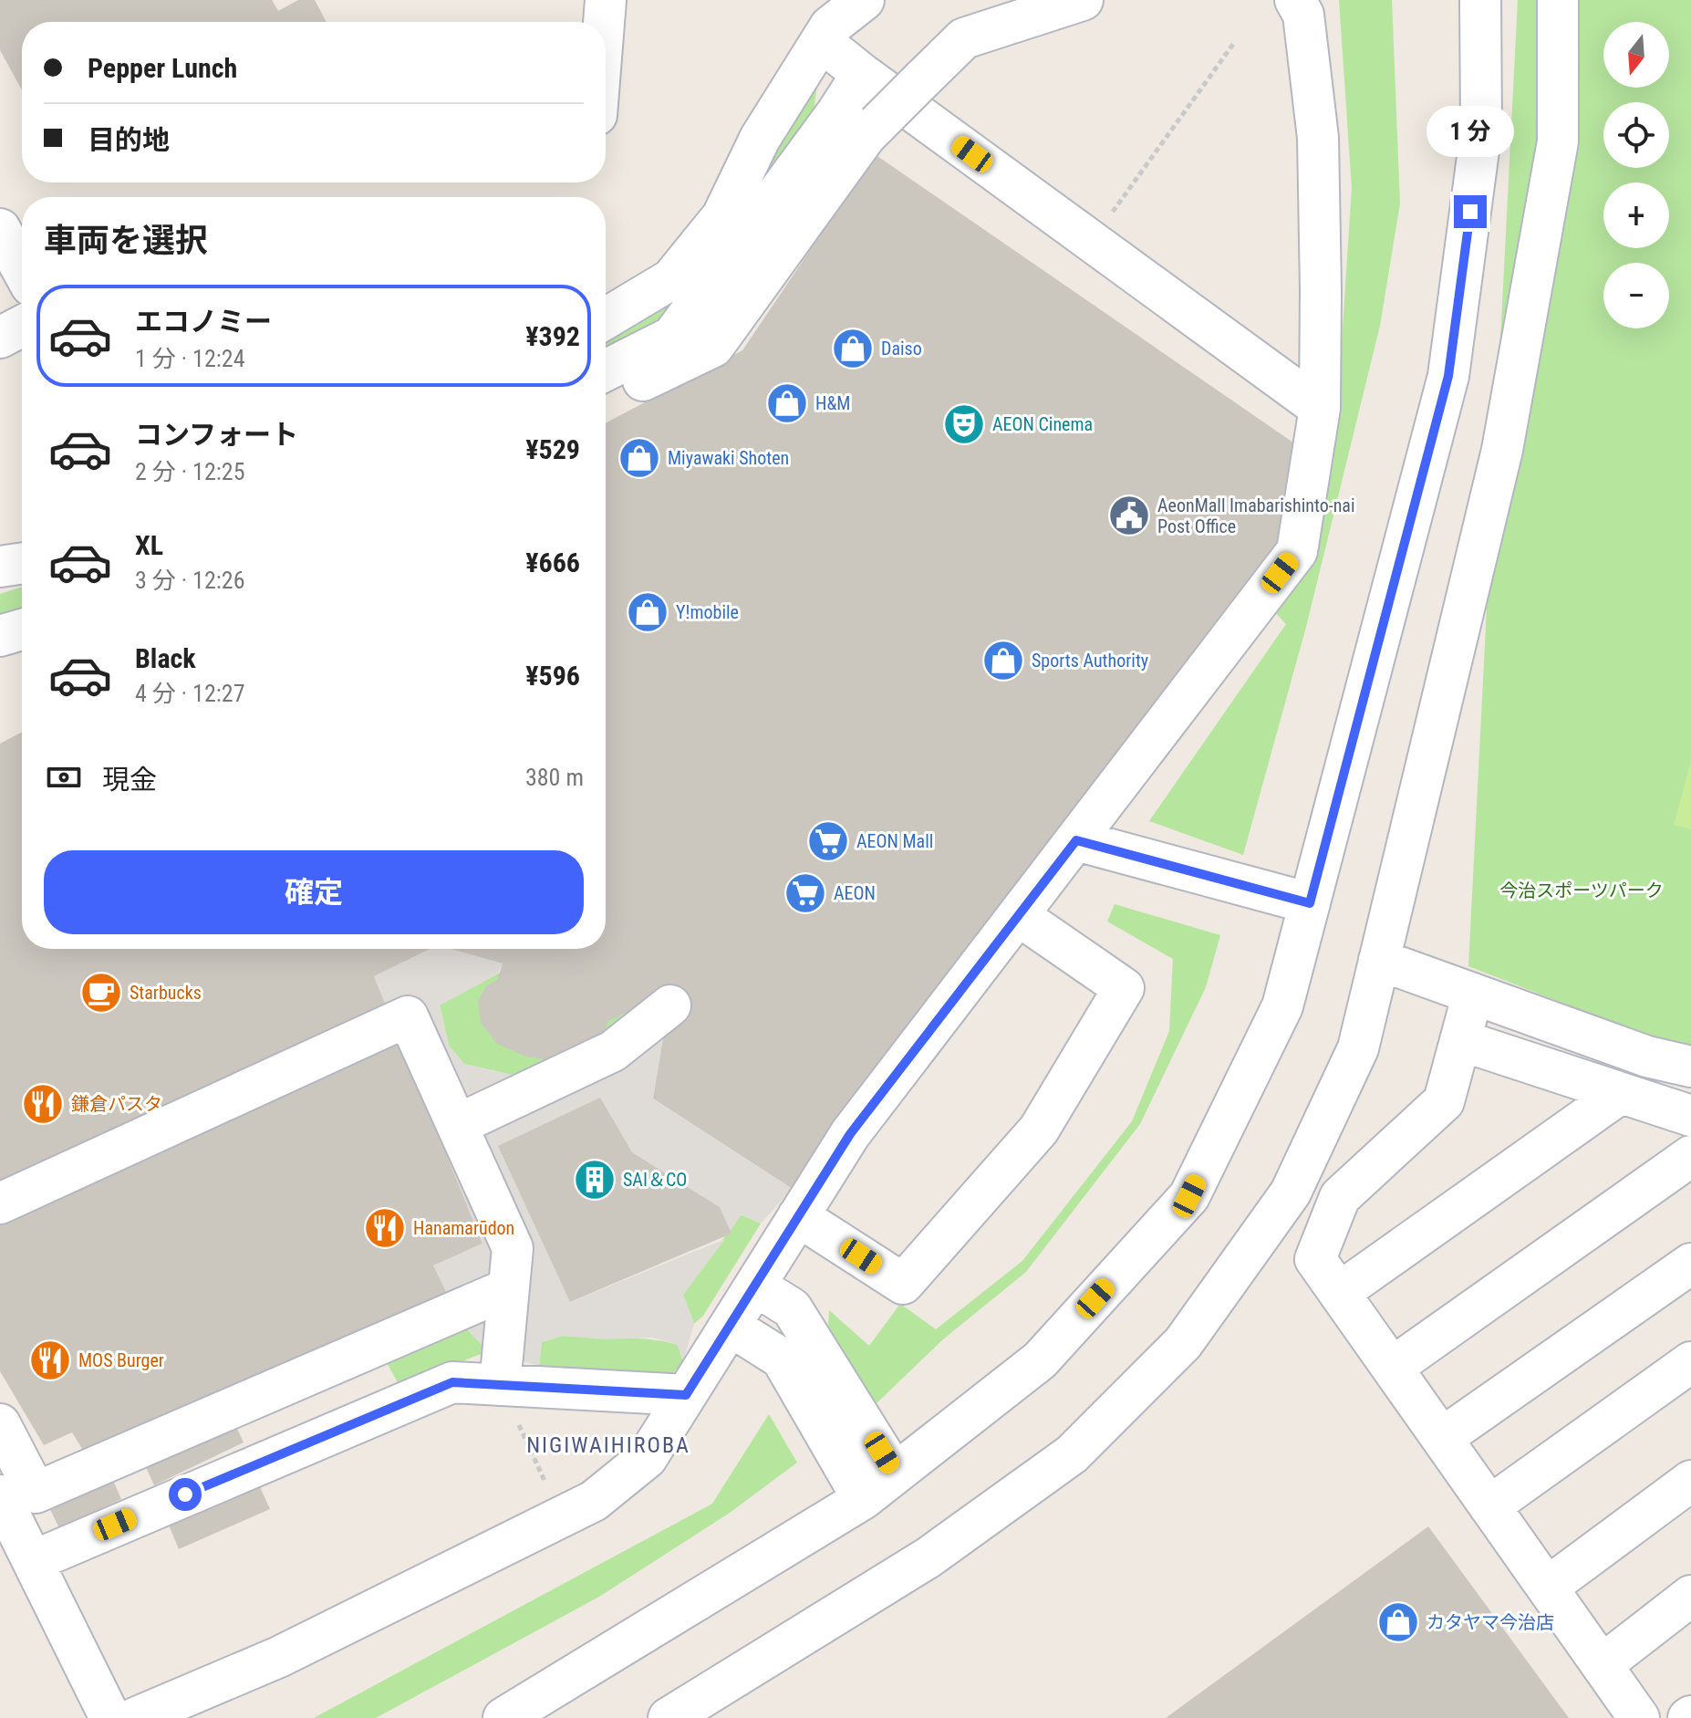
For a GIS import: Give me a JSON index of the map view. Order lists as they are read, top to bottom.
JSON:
{
  "districts": ["NIGIWAIHIROBA"],
  "parks": ["今治スポーツパーク"],
  "places": {
    "shop": [
      "Daiso",
      "H&M",
      "Miyawaki Shoten",
      "Y!mobile",
      "Sports Authority",
      "カタヤマ今治店"
    ],
    "theatre": ["AEON Cinema"],
    "public building": ["AeonMall Imabarishinto-nai Post Office"],
    "supermarket": ["AEON Mall", "AEON"],
    "cafe": ["Starbucks"],
    "restaurant": ["鎌倉パスタ", "Hanamarūdon", "MOS Burger"],
    "building": ["SAI＆CO"]
  },
  "north": "bottom",
  "page": {
    "map_buttons": ["+", "−"],
    "banner": ["Pepper Lunch", "目的地"],
    "bubble": "1 分",
    "heading": "車両を選択",
    "list": [
      {
        "name": "エコノミー",
        "note": "1 分 · 12:24",
        "value": "¥392"
      },
      {
        "name": "コンフォート",
        "note": "2 分 · 12:25",
        "value": "¥529"
      },
      {
        "name": "XL",
        "note": "3 分 · 12:26",
        "value": "¥666"
      },
      {
        "name": "Black",
        "note": "4 分 · 12:27",
        "value": "¥596"
      }
    ],
    "pay": ["現金", "380 m"],
    "buttons": "確定"
  }
}
